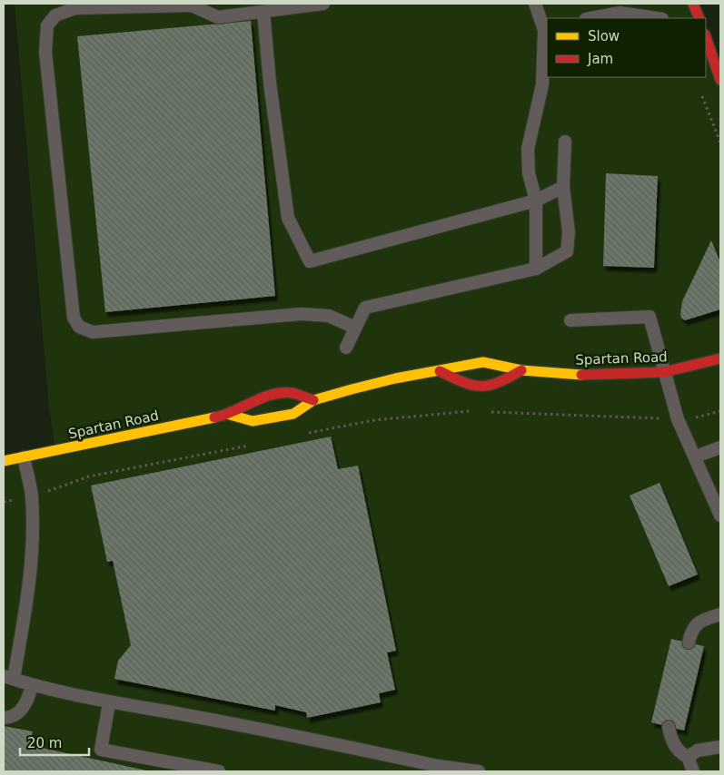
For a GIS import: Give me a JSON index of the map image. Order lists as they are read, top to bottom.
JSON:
{
  "streets": {
    "street": ["Spartan Road"]
  },
  "legend": ["Slow", "Jam"],
  "scale_bar": "20 m"
}
